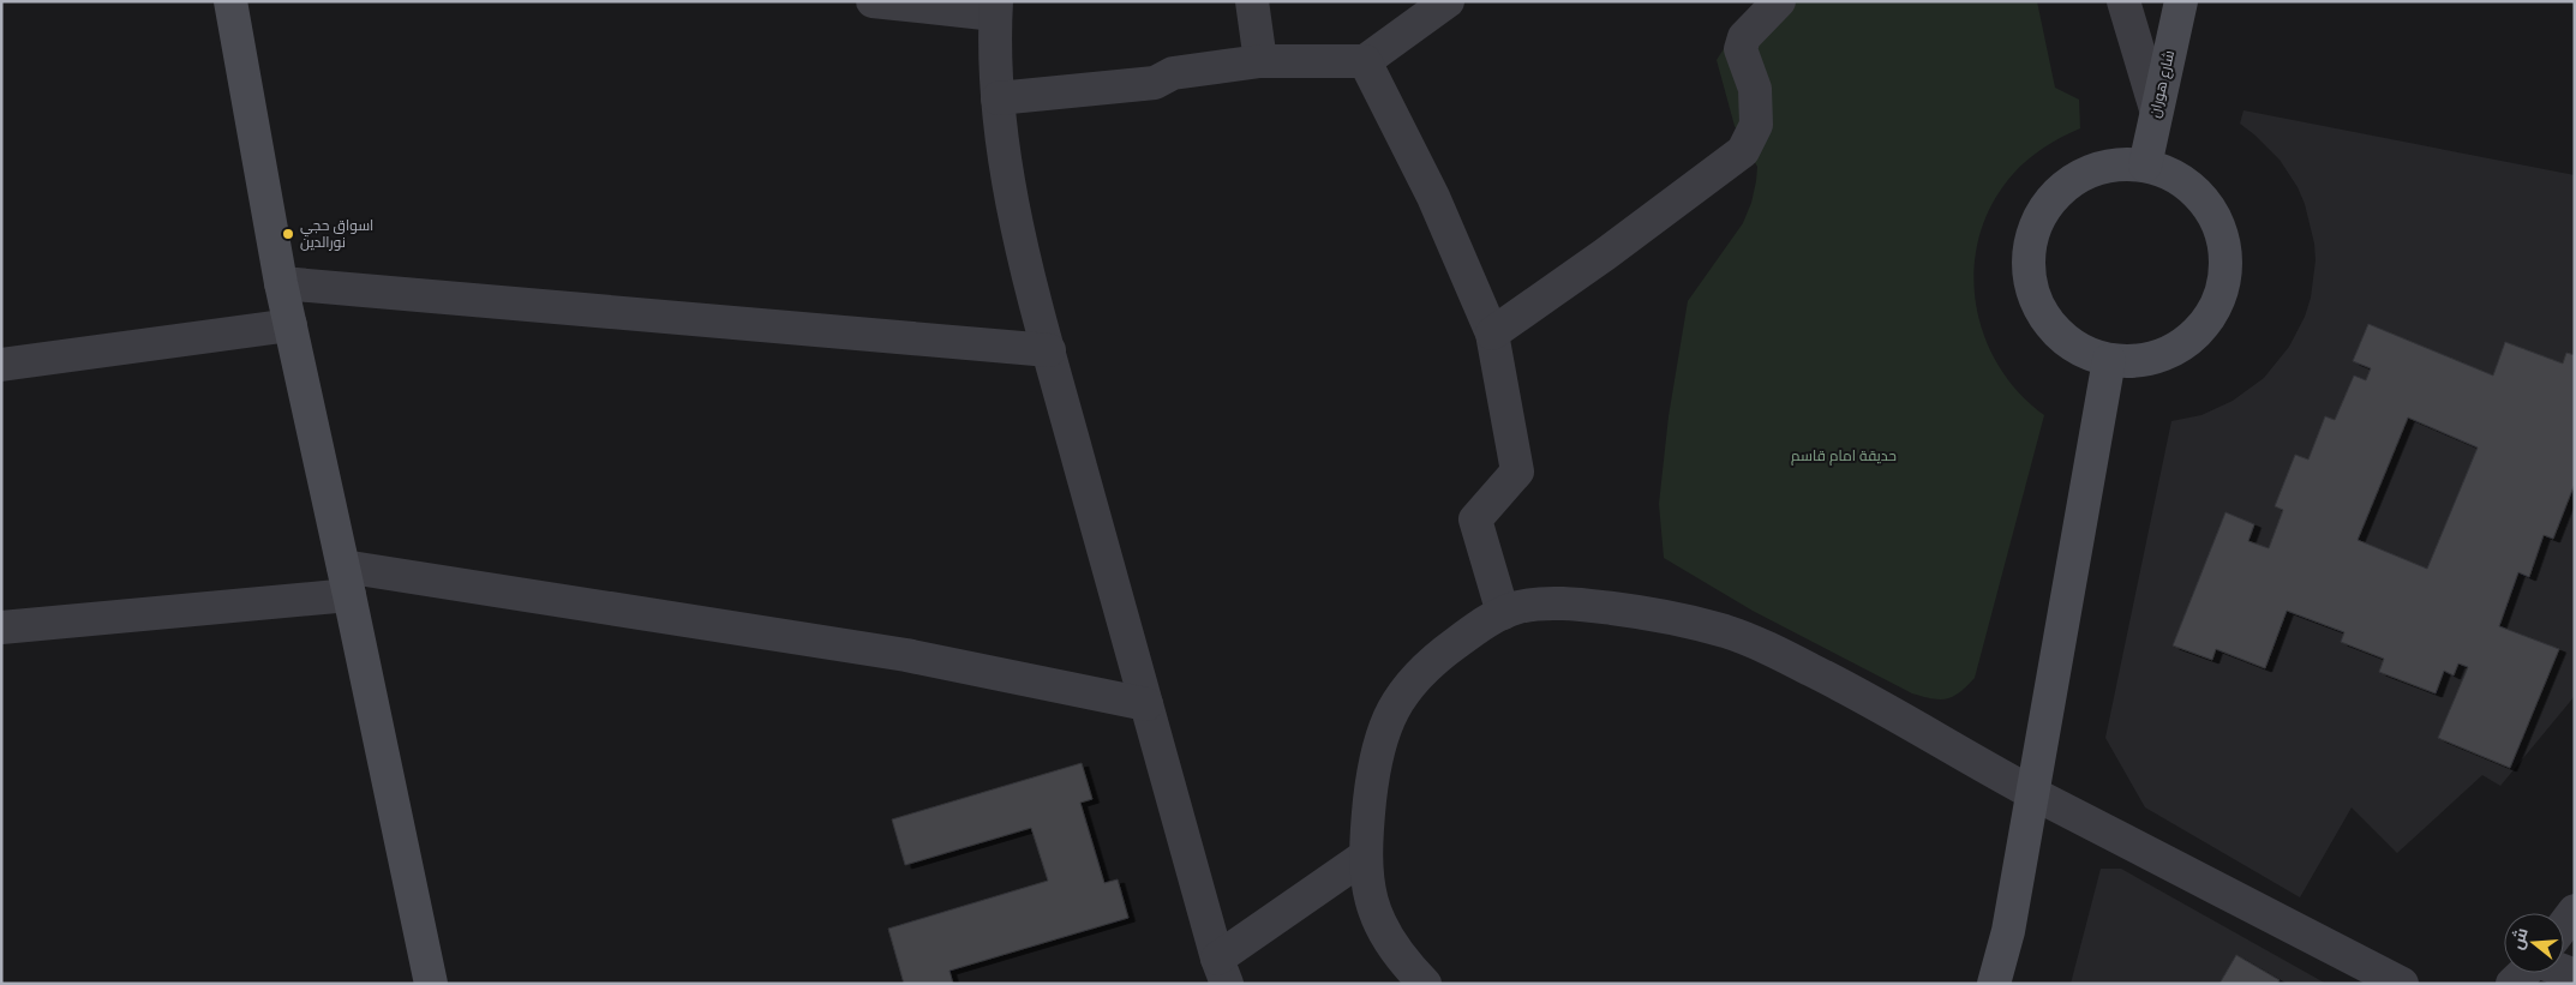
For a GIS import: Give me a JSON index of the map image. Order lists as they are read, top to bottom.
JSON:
{
  "streets": {
    "street": ["شارع هوران"]
  },
  "parks": ["حديقة امام قاسم"],
  "places": ["اسواق حجي نورالدين"],
  "north": "left"
}
